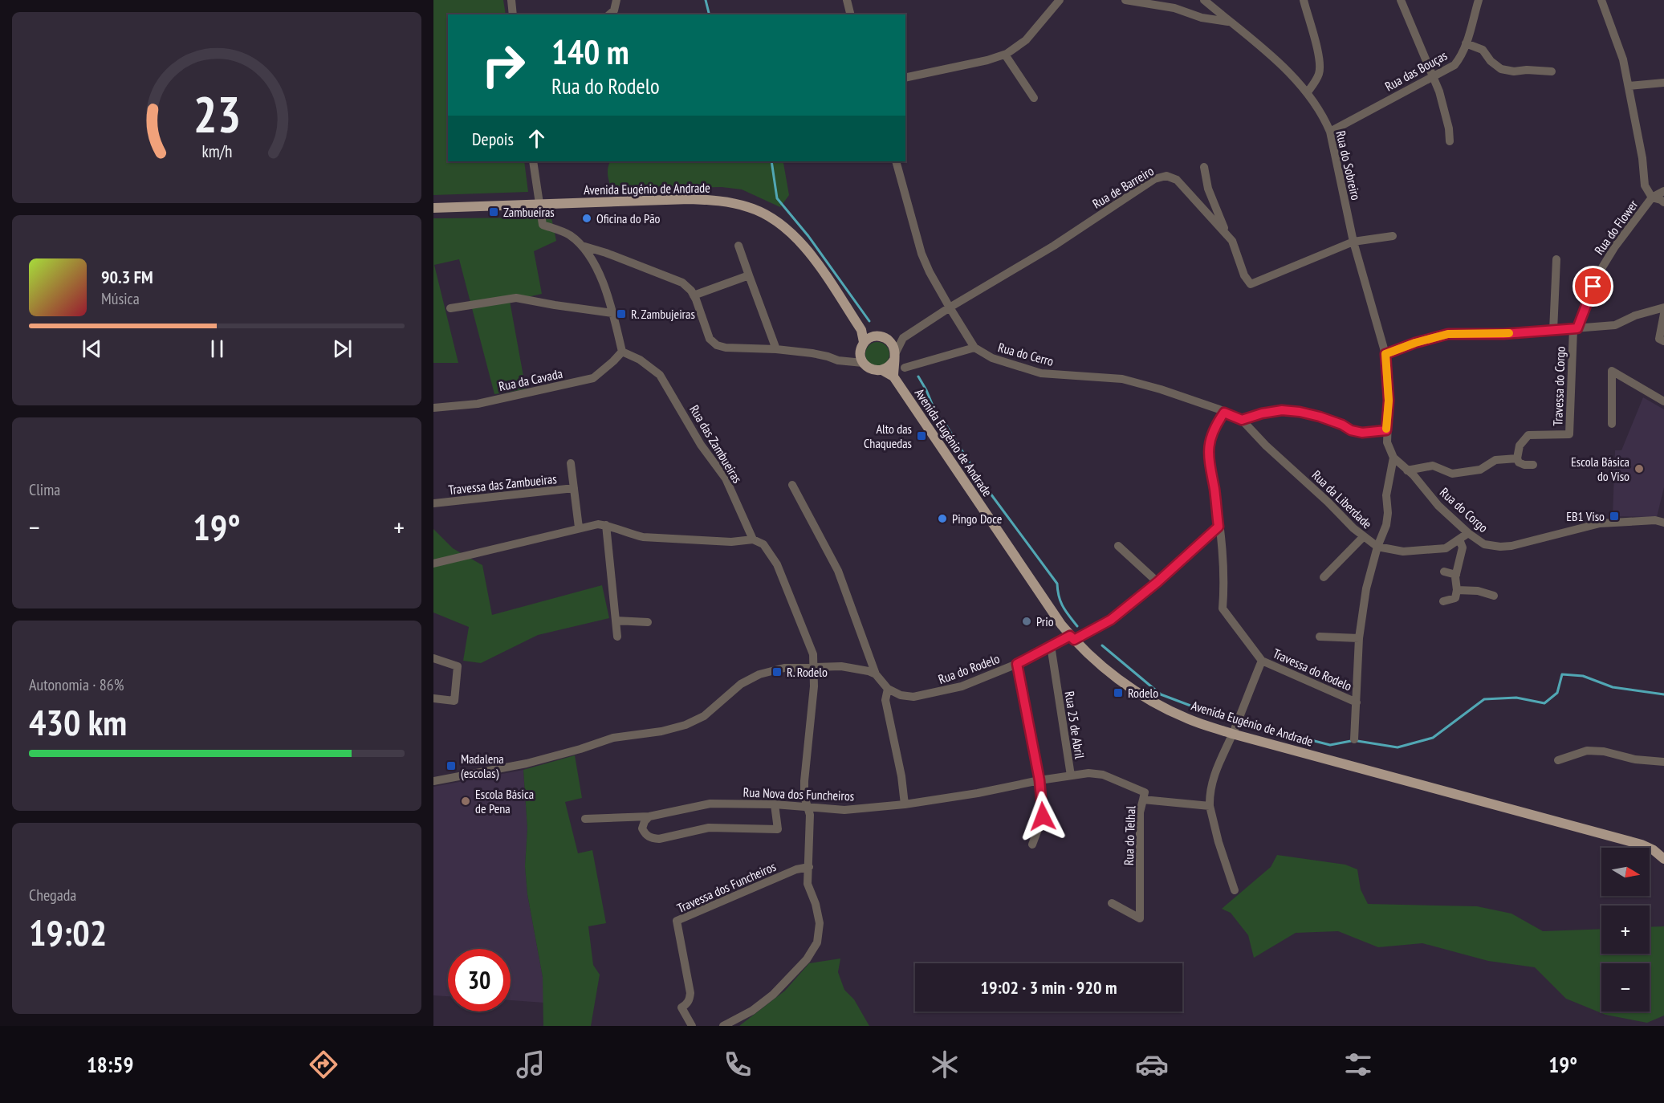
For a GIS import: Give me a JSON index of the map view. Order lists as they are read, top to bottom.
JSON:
{
  "streets": {
    "main road": ["Avenida Eugénio de Andrade"],
    "street": [
      "Rua das Bouças",
      "Rua do Sobreiro",
      "Rua de Barreiro",
      "Rua do Flower",
      "Rua do Cerro",
      "Rua da Cavada",
      "Travessa do Corgo",
      "Rua das Zambueiras",
      "Travessa das Zambueiras",
      "Rua da Liberdade",
      "Rua do Corgo",
      "Rua do Rodelo",
      "Travessa do Rodelo",
      "Rua 25 de Abril",
      "Rua Nova dos Funcheiros",
      "Rua do Telhal",
      "Travessa dos Funcheiros"
    ]
  },
  "crossings": [
    ["Rua das Bouças", "Rua do Sobreiro"],
    ["Rua do Sobreiro", "Rua de Barreiro"],
    ["Rua do Sobreiro", "Rua do Corgo"],
    ["Rua de Barreiro", "Rua do Cerro"],
    ["Avenida Eugénio de Andrade", "Rua do Rodelo"],
    ["Rua do Flower", "Travessa do Corgo"],
    ["Rua do Cerro", "Rua da Liberdade"],
    ["Rua da Cavada", "Rua das Zambueiras"],
    ["Rua das Zambueiras", "Rua Nova dos Funcheiros"],
    ["Rua das Zambueiras", "Travessa dos Funcheiros"],
    ["Rua da Liberdade", "Travessa do Rodelo"],
    ["Rua do Corgo", "Travessa do Rodelo"],
    ["Rua do Rodelo", "Travessa do Rodelo"],
    ["Rua do Rodelo", "Rua 25 de Abril"],
    ["Rua 25 de Abril", "Rua Nova dos Funcheiros"]
  ],
  "places": {
    "transit": [
      "Zambueiras",
      "R. Zambujeiras",
      "Alto das Chaquedas",
      "EB1 Viso",
      "R. Rodelo",
      "Rodelo",
      "Madalena (escolas)"
    ],
    "other": [
      "Oficina do Pão",
      "Escola Básica do Viso",
      "Pingo Doce",
      "Prio",
      "Escola Básica de Pena"
    ]
  },
  "north": "right",
  "page": {
    "turn": ["140 m", "Rua do Rodelo"],
    "then": "Depois",
    "song": ["90.3 FM", "Música"],
    "tile": [
      "Clima",
      ["Autonomia · 86%", "430 km"],
      ["Chegada", "19:02"]
    ],
    "heat": ["−", "19°", "+"],
    "map_buttons": ["+", "−"],
    "limit": "30",
    "trip": "19:02 · 3 min · 920 m",
    "tabs": ["18:59", "19°"],
    "gauge": ["23", "km/h"]
  }
}
